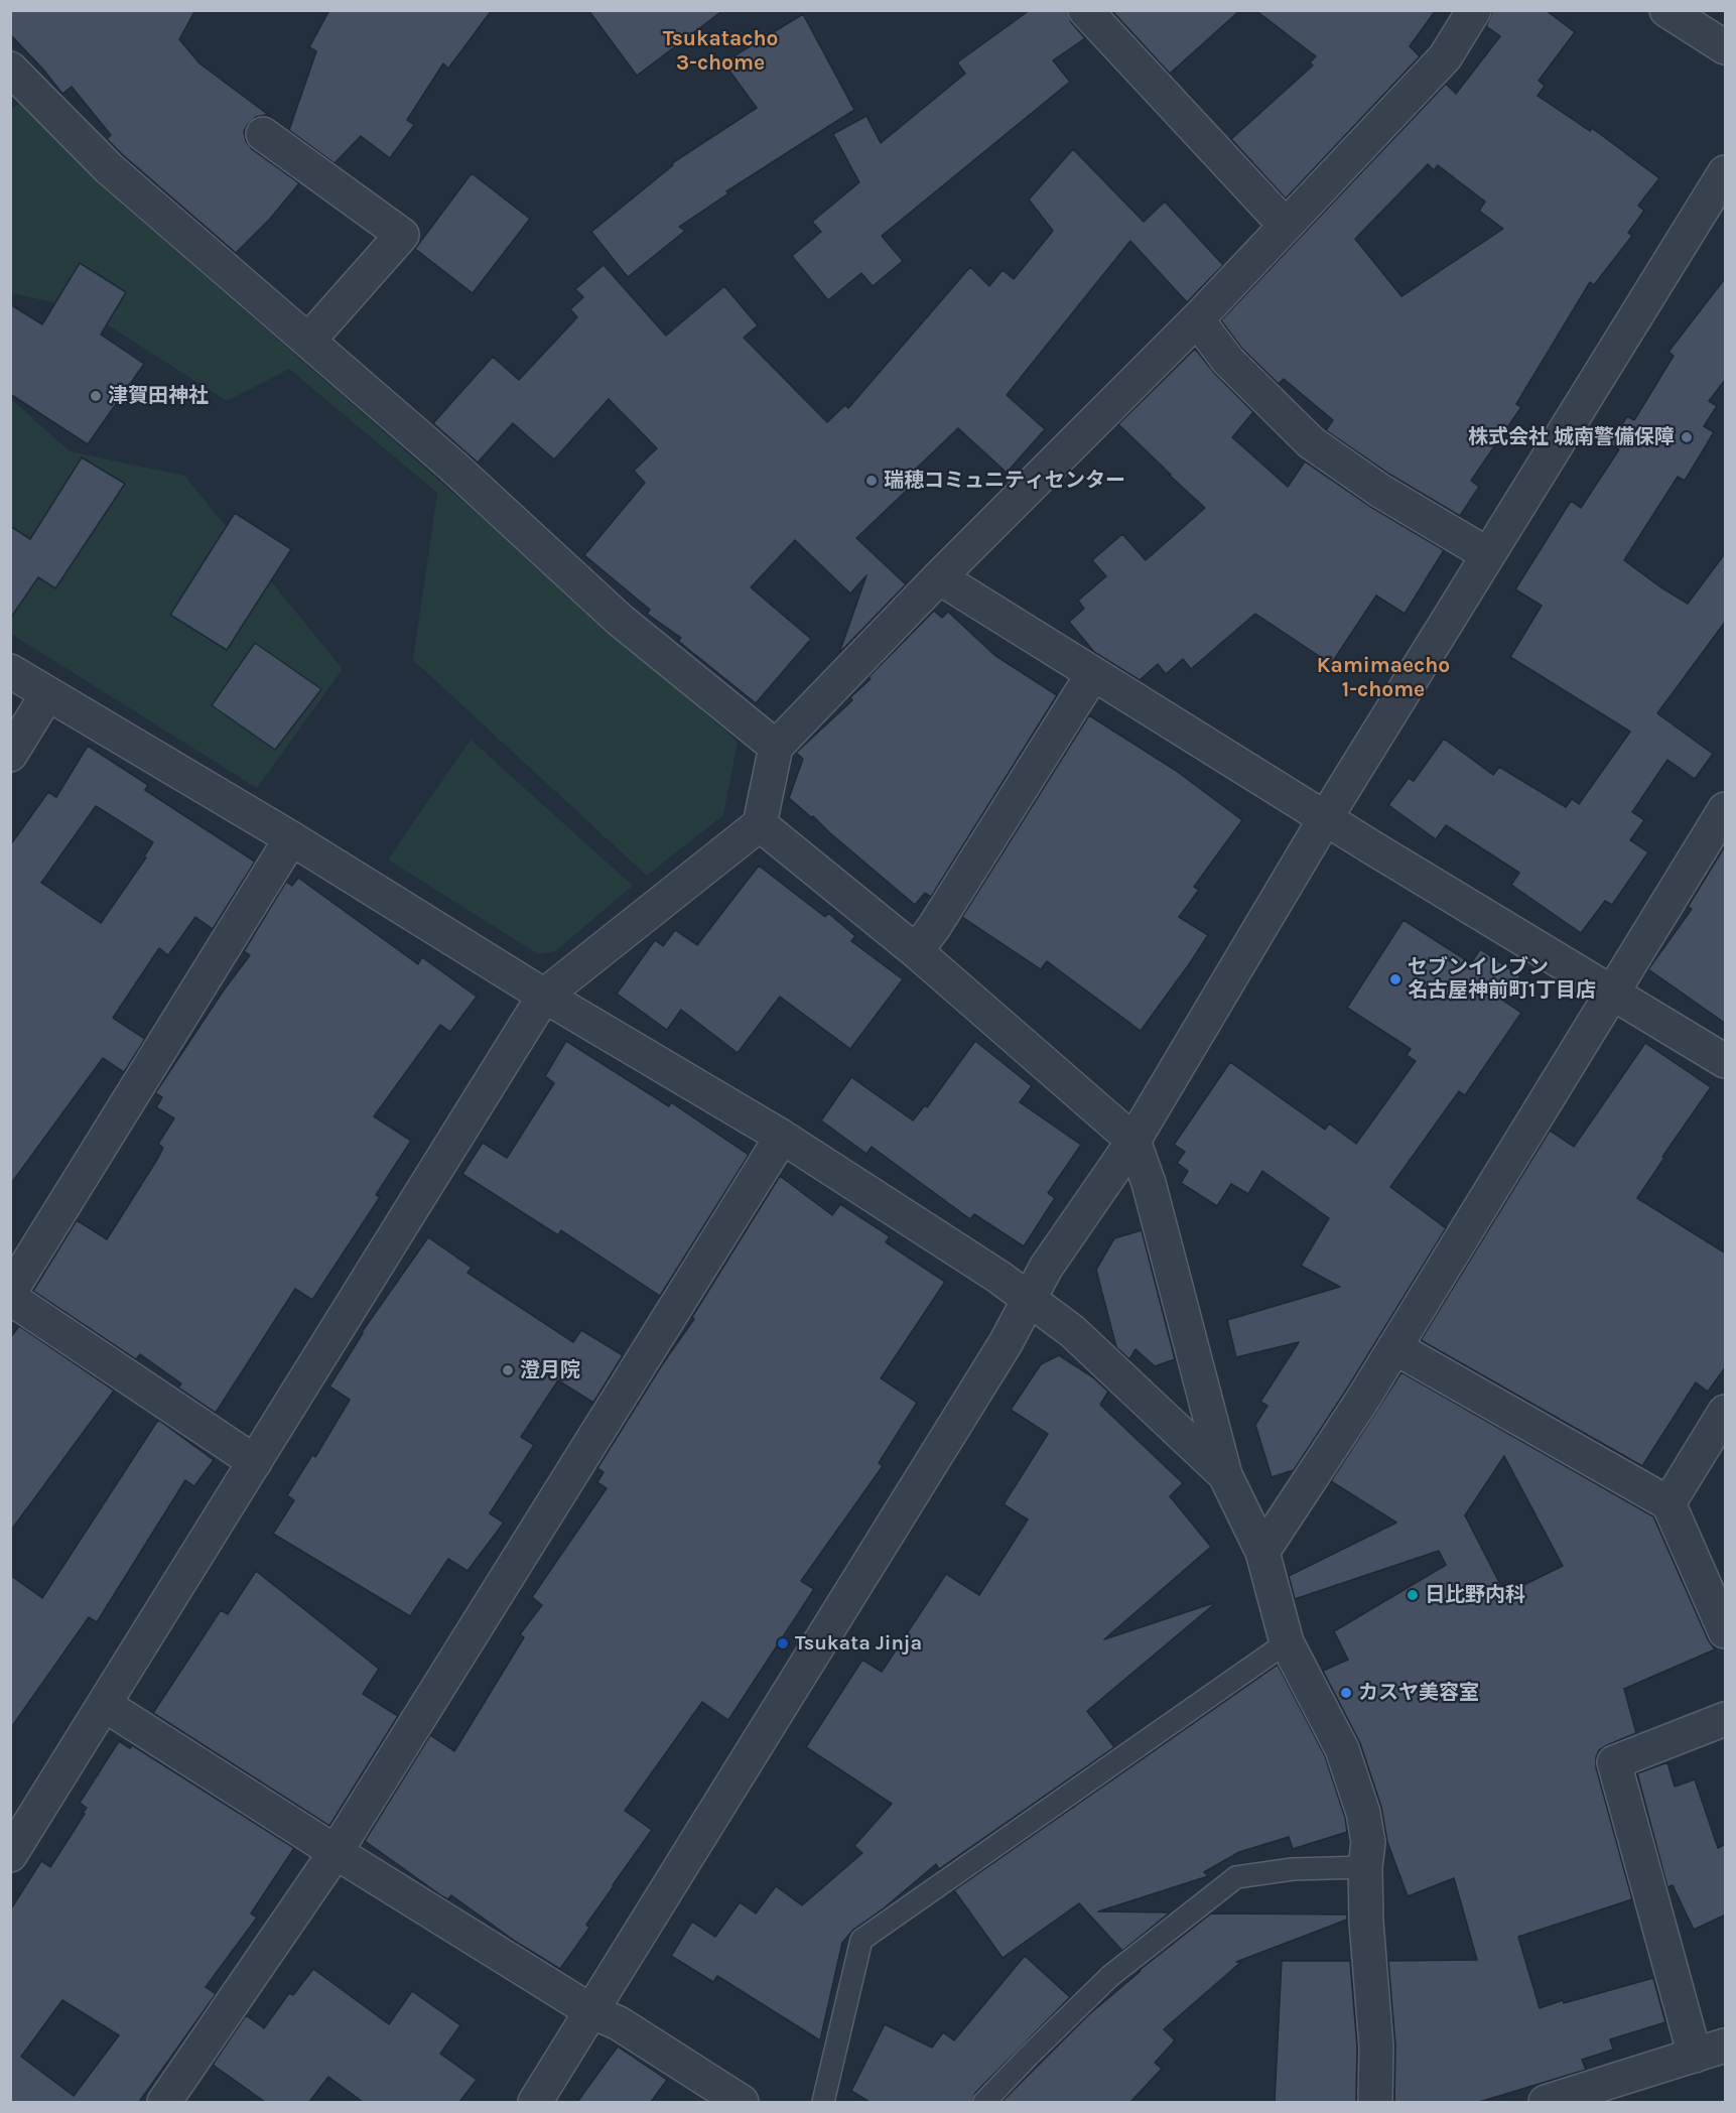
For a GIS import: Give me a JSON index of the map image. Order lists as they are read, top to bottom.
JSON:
{
  "districts": ["Tsukatacho 3-chome", "Kamimaecho 1-chome"],
  "places": [
    "津賀田神社",
    "株式会社 城南警備保障",
    "瑞穂コミュニティセンター",
    "セブンイレブン 名古屋神前町1丁目店",
    "澄月院",
    "日比野内科",
    "Tsukata Jinja",
    "カスヤ美容室"
  ]
}
